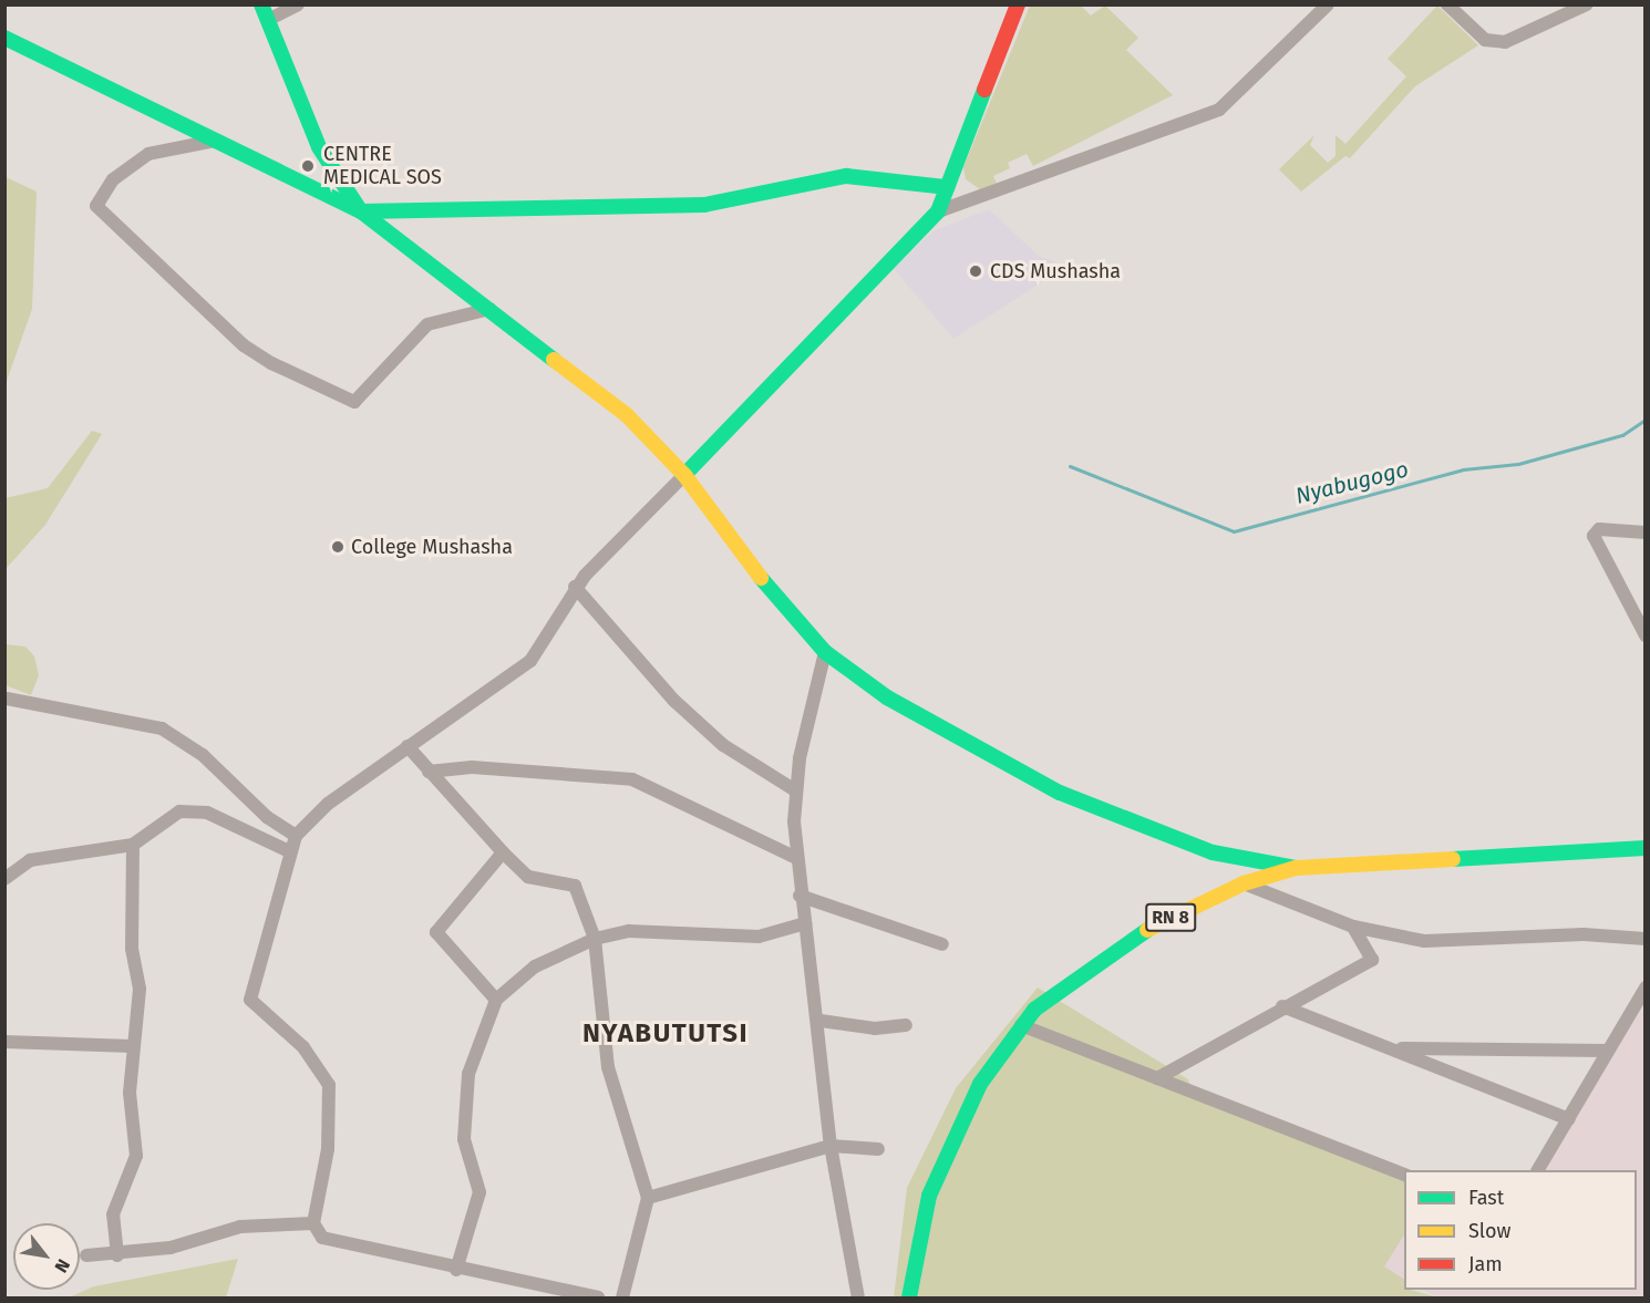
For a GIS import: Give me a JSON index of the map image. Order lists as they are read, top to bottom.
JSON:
{
  "streets": {
    "street": ["RN 8"]
  },
  "districts": ["NYABUTUTSI"],
  "water": ["Nyabugogo"],
  "places": ["CENTRE MEDICAL SOS", "CDS Mushasha", "College Mushasha"],
  "legend": ["Fast", "Slow", "Jam"],
  "north": "bottom right"
}
